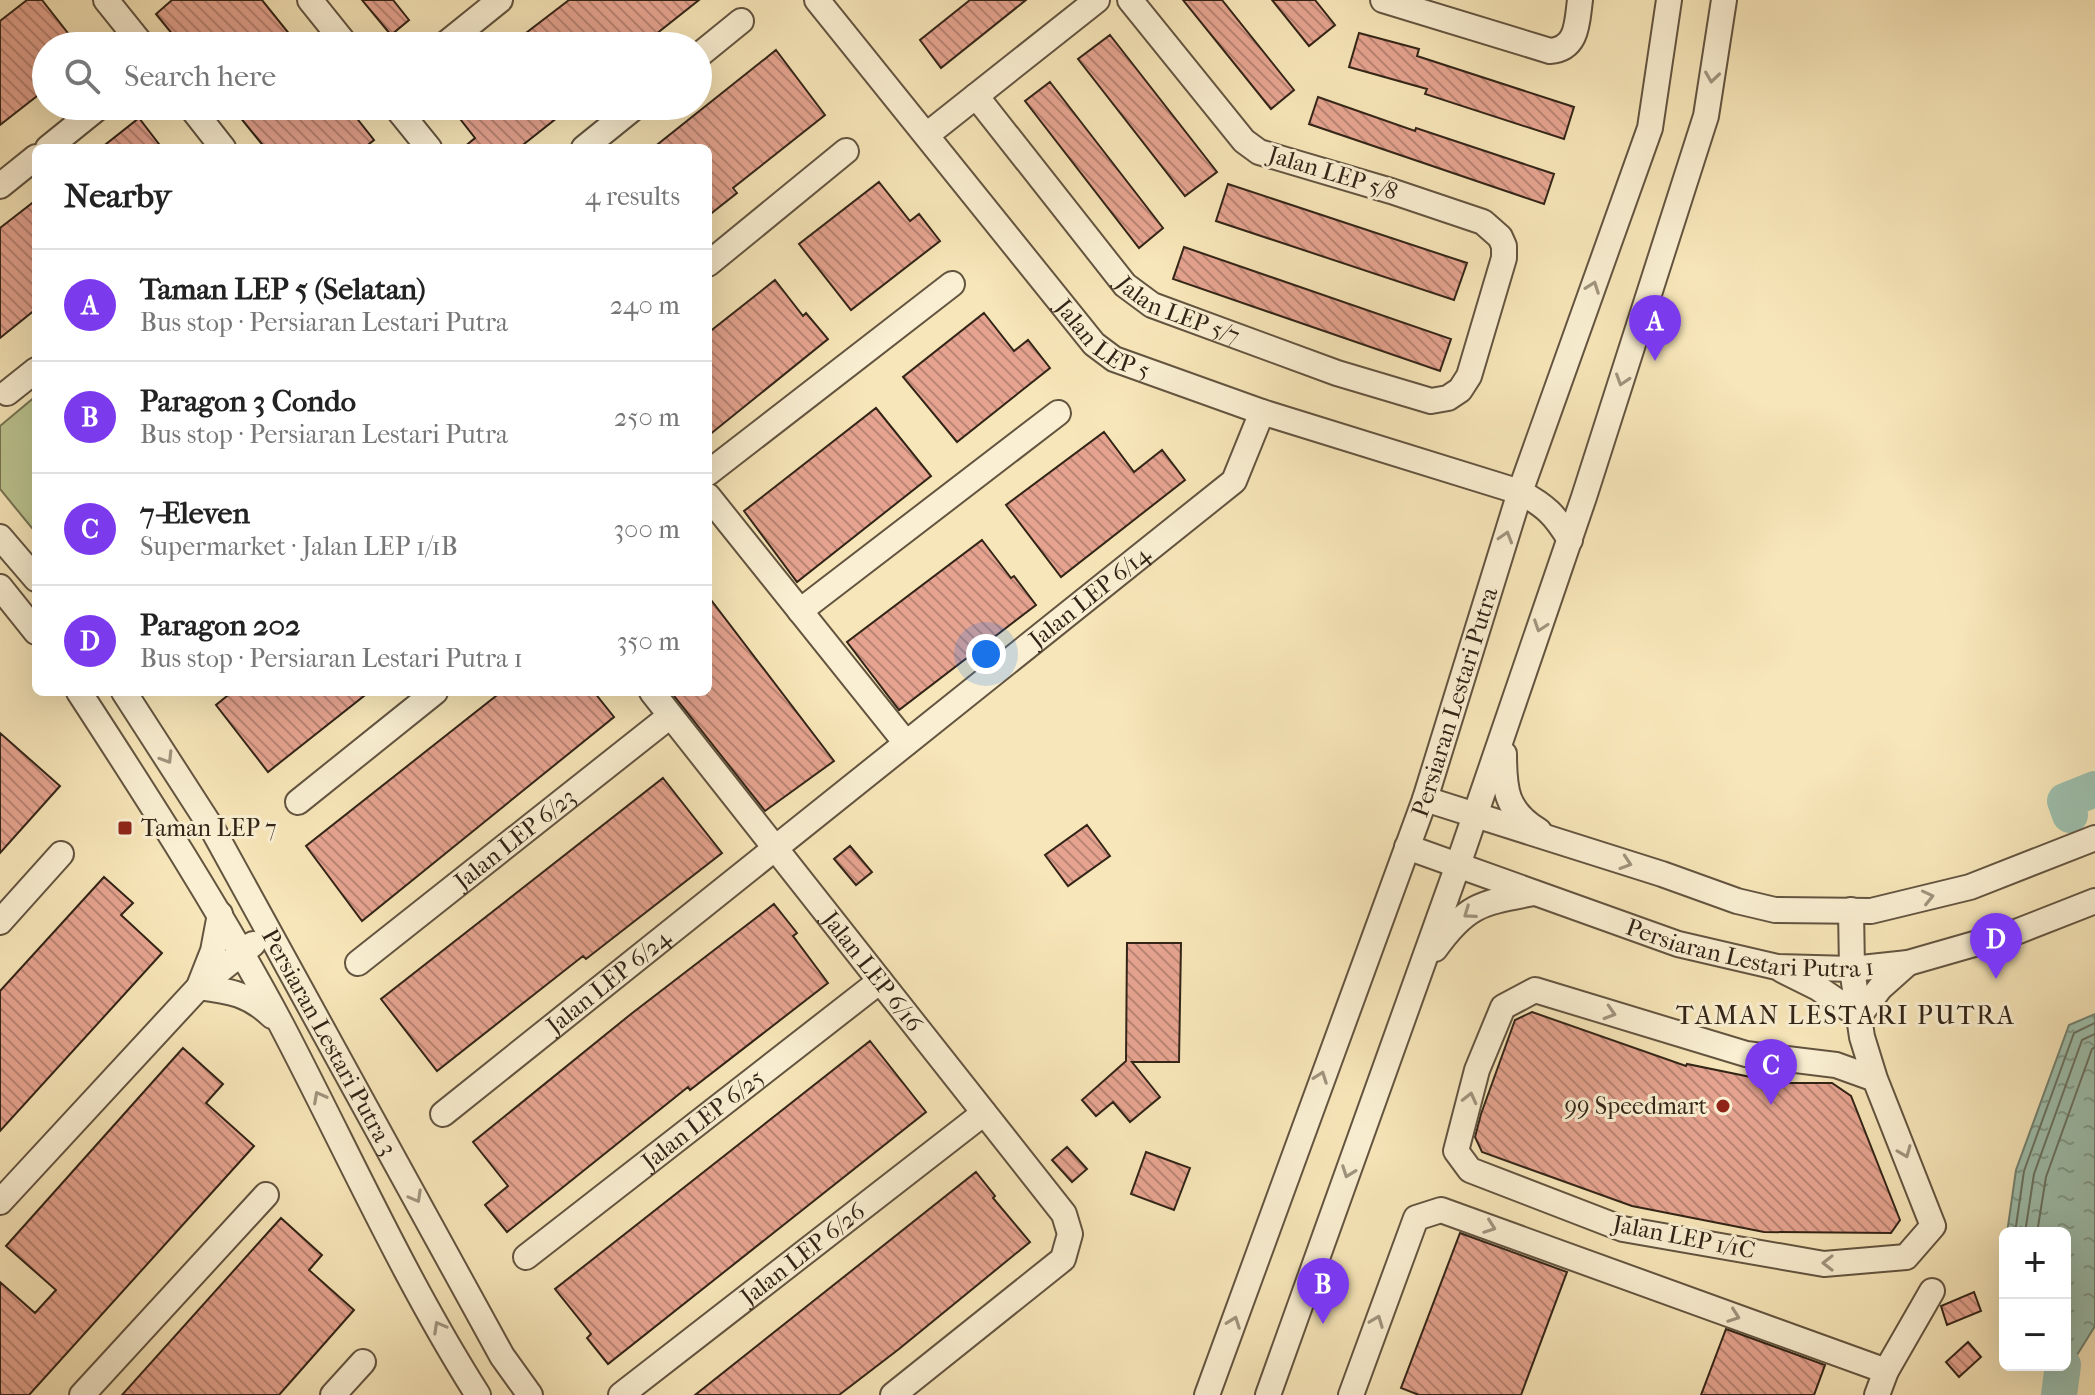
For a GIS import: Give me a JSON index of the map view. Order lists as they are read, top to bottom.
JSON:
{
  "streets": {
    "street": [
      "Jalan LEP 5/8",
      "Jalan LEP 5/7",
      "Jalan LEP 5",
      "Jalan LEP 6/14",
      "Persiaran Lestari Putra",
      "Jalan LEP 6/23",
      "Persiaran Lestari Putra 1",
      "Jalan LEP 6/16",
      "Jalan LEP 6/24",
      "Persiaran Lestari Putra 3",
      "Jalan LEP 6/25",
      "Jalan LEP 1/1C",
      "Jalan LEP 6/26"
    ]
  },
  "crossings": [
    ["Jalan LEP 5/8", "Jalan LEP 5/7"],
    ["Jalan LEP 5", "Jalan LEP 6/14"],
    ["Jalan LEP 5", "Persiaran Lestari Putra"],
    ["Jalan LEP 6/14", "Jalan LEP 6/16"],
    ["Jalan LEP 6/14", "Jalan LEP 6/24"],
    ["Persiaran Lestari Putra", "Persiaran Lestari Putra 1"],
    ["Jalan LEP 6/23", "Jalan LEP 6/16"],
    ["Jalan LEP 6/16", "Jalan LEP 6/24"],
    ["Jalan LEP 6/16", "Jalan LEP 6/25"],
    ["Jalan LEP 6/16", "Jalan LEP 6/26"]
  ],
  "districts": ["TAMAN LESTARI PUTRA"],
  "places": {
    "transit": ["Taman LEP 7"],
    "other": ["99 Speedmart"]
  },
  "page": {
    "search": "Search here",
    "heading": ["Nearby", "4 results"],
    "list": [
      {
        "mark": "A",
        "name": "Taman LEP 5 (Selatan)",
        "note": "Bus stop · Persiaran Lestari Putra",
        "value": "240 m"
      },
      {
        "mark": "B",
        "name": "Paragon 3 Condo",
        "note": "Bus stop · Persiaran Lestari Putra",
        "value": "250 m"
      },
      {
        "mark": "C",
        "name": "7-Eleven",
        "note": "Supermarket · Jalan LEP 1/1B",
        "value": "300 m"
      },
      {
        "mark": "D",
        "name": "Paragon 202",
        "note": "Bus stop · Persiaran Lestari Putra 1",
        "value": "350 m"
      }
    ],
    "pins": [
      "A",
      "D",
      "C",
      "B"
    ],
    "map_buttons": ["+", "−"]
  }
}
